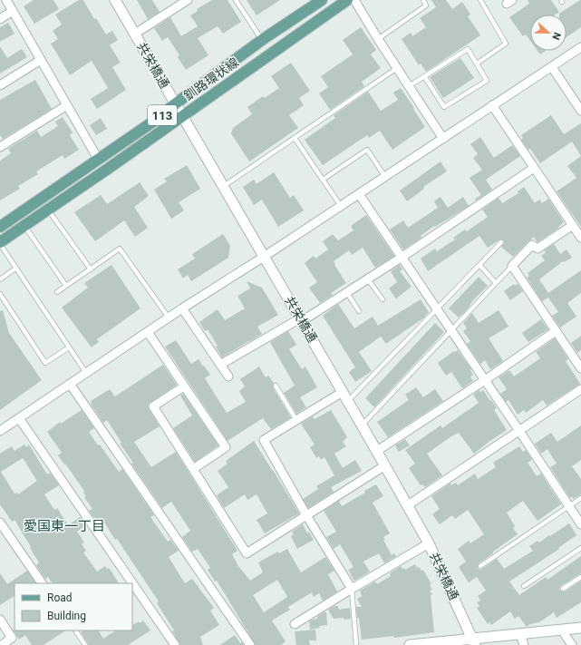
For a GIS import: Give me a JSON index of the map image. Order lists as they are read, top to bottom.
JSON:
{
  "streets": {
    "main road": ["釧路環状線", "113"],
    "street": ["共栄橋通"]
  },
  "crossings": [
    ["共栄橋通", "釧路環状線"]
  ],
  "districts": ["愛国東一丁目"],
  "legend": ["Road", "Building"],
  "north": "right"
}
